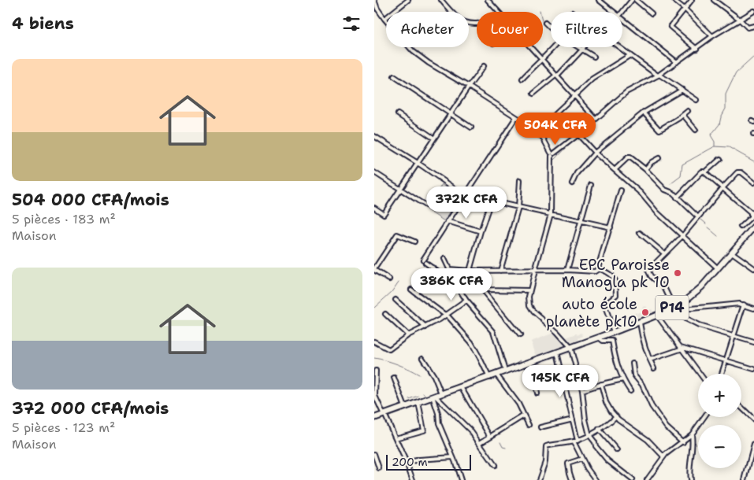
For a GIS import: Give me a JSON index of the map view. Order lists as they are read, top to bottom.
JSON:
{
  "streets": {
    "main road": ["P14"]
  },
  "places": ["EPC Paroisse Manogla pk 10", "auto école planète pk10"],
  "scale_bar": "200 m",
  "page": {
    "heading": "4 biens",
    "chip": ["Acheter", "Louer", "Filtres"],
    "list": [
      {
        "name": "504 000 CFA/mois",
        "note": "5 pièces · 183 m² · Maison"
      },
      {
        "name": "372 000 CFA/mois",
        "note": "5 pièces · 123 m² · Maison"
      }
    ],
    "price": [
      "504K CFA",
      "372K CFA",
      "386K CFA",
      "145K CFA"
    ],
    "map_buttons": ["+", "−"],
    "scale": "200 m"
  }
}
